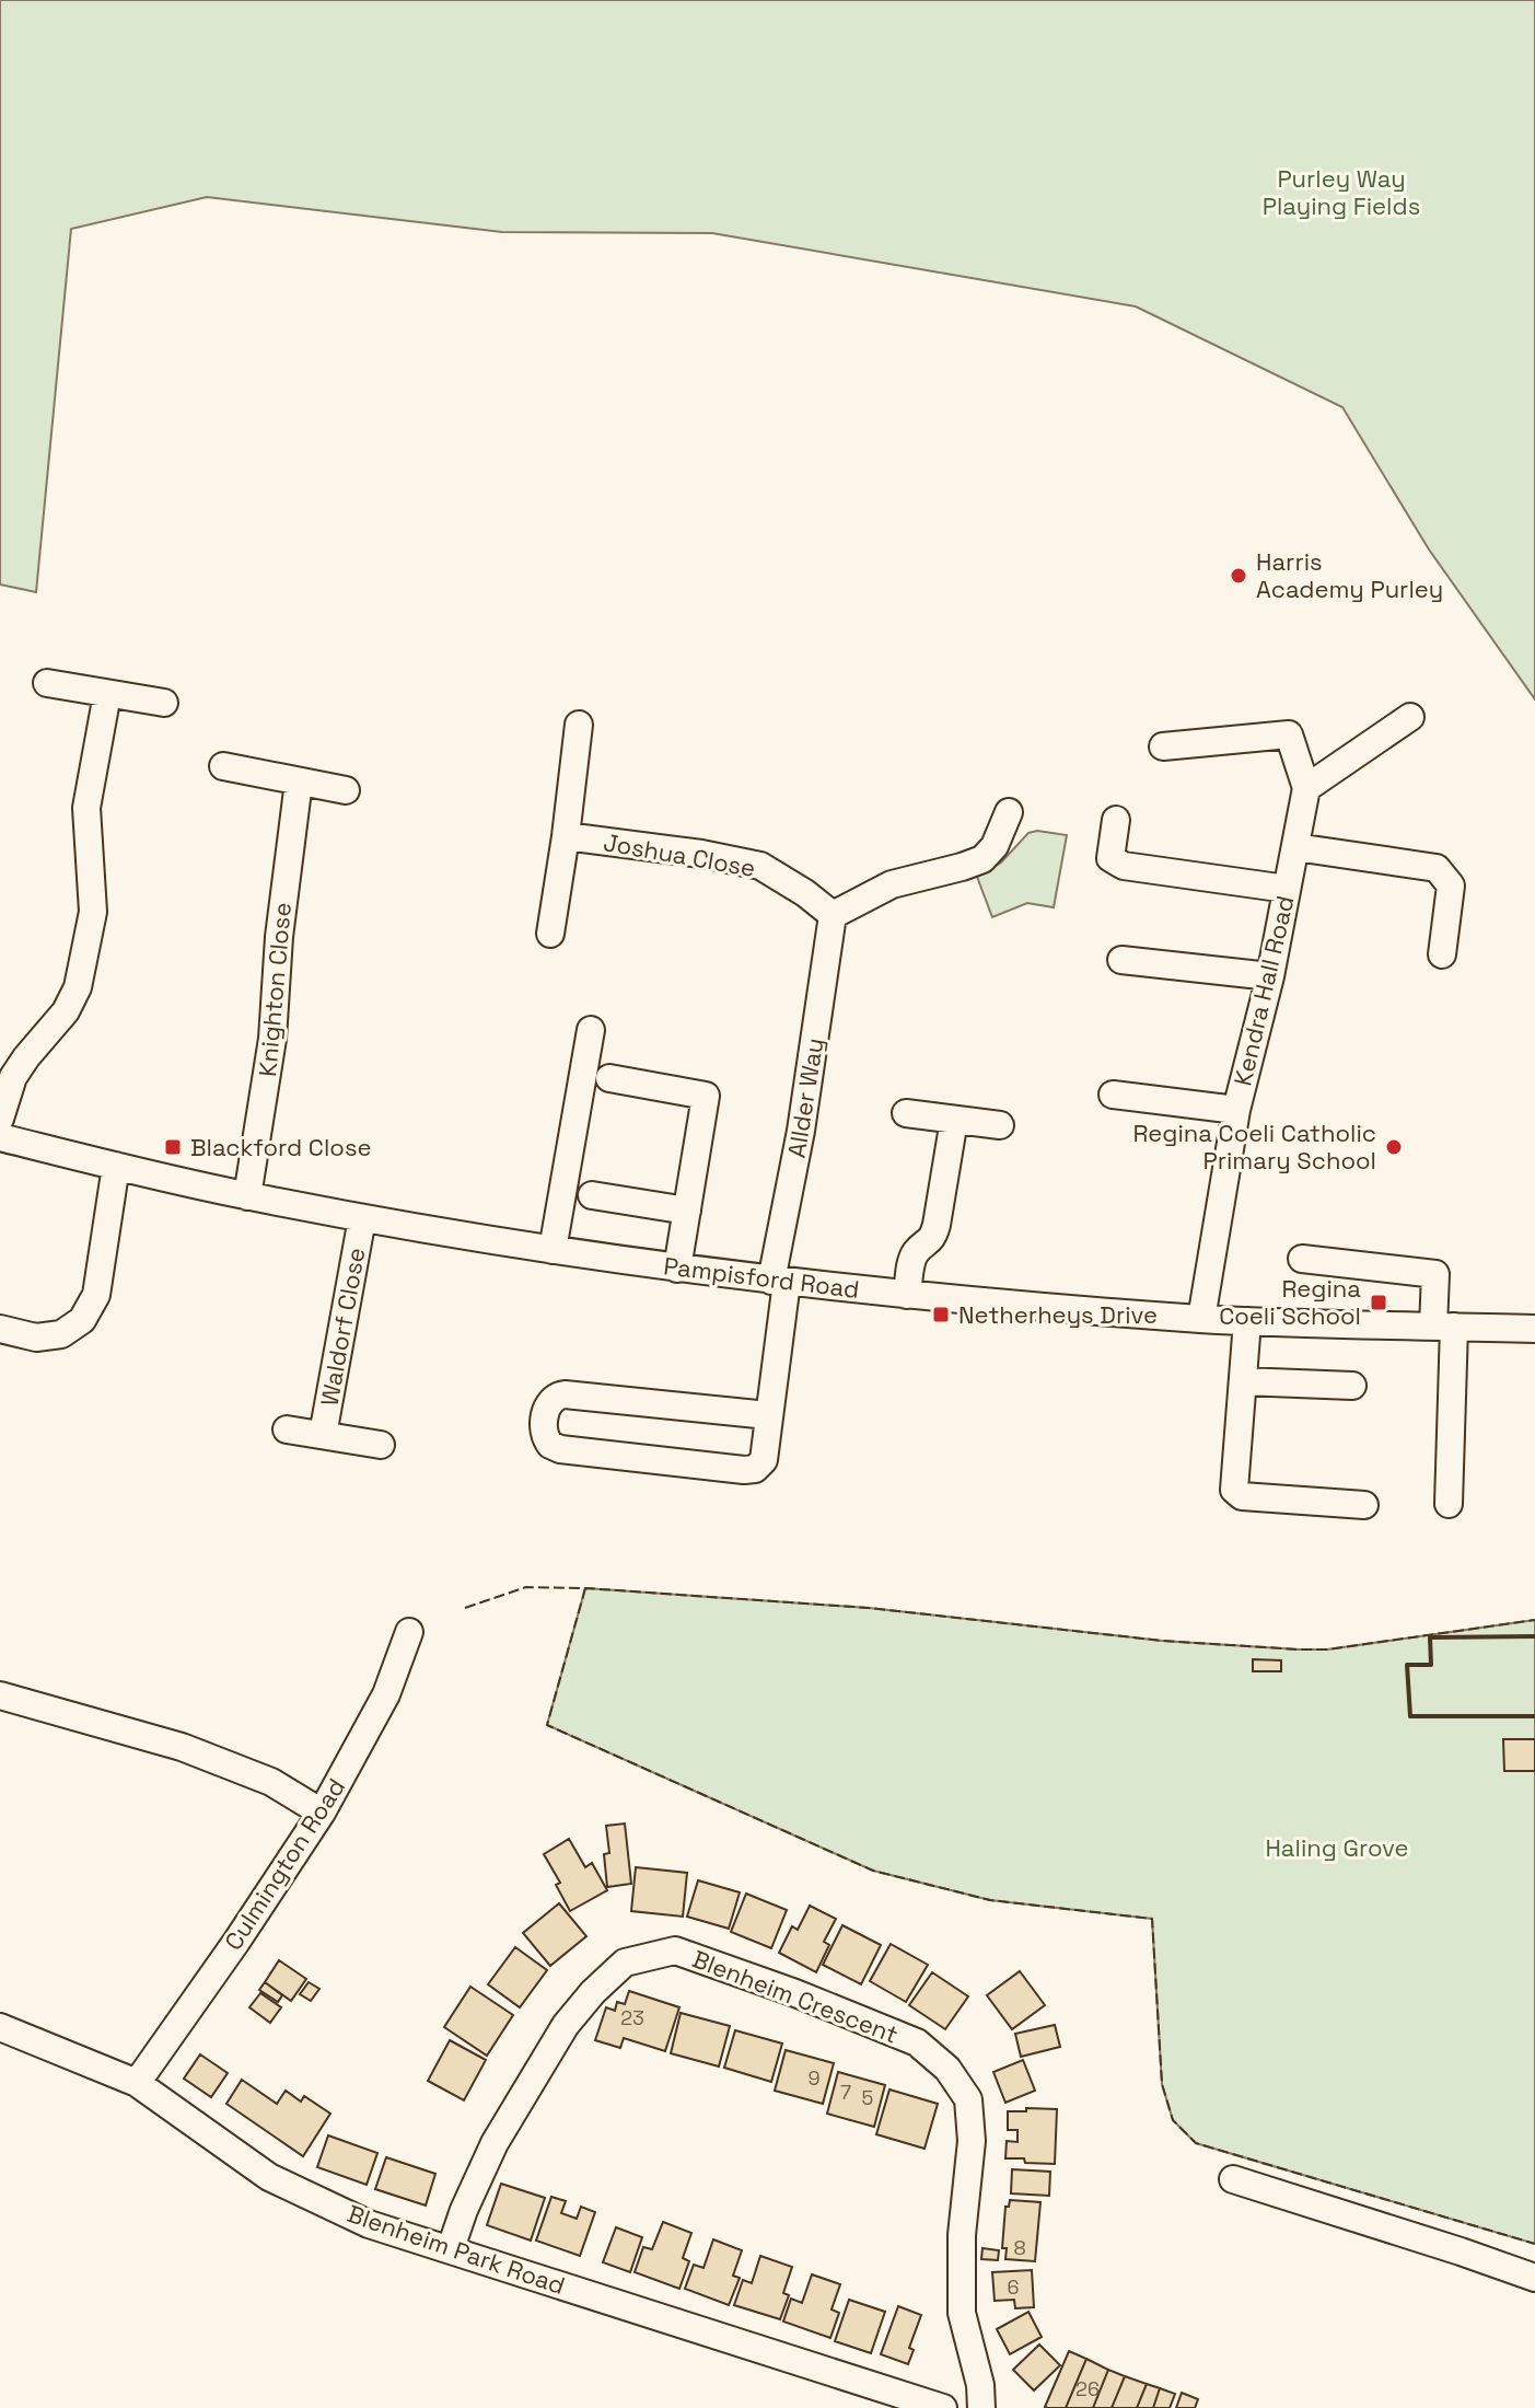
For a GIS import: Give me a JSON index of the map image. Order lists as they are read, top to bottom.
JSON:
{
  "streets": {
    "street": [
      "Joshua Close",
      "Knighton Close",
      "Kendra Hall Road",
      "Allder Way",
      "Pampisford Road",
      "Waldorf Close",
      "Culmington Road",
      "Blenheim Crescent",
      "Blenheim Park Road"
    ]
  },
  "crossings": [
    ["Joshua Close", "Allder Way"],
    ["Knighton Close", "Pampisford Road"],
    ["Kendra Hall Road", "Pampisford Road"],
    ["Allder Way", "Pampisford Road"],
    ["Pampisford Road", "Waldorf Close"],
    ["Culmington Road", "Blenheim Park Road"],
    ["Blenheim Crescent", "Blenheim Park Road"]
  ],
  "parks": ["Purley Way Playing Fields", "Haling Grove"],
  "places": {
    "other": ["Harris Academy Purley", "Regina Coeli Catholic Primary School"],
    "transit": ["Blackford Close", "Regina Coeli School", "Netherheys Drive"]
  },
  "house_numbers": [
    "23",
    "9",
    "7",
    "5",
    "8",
    "6",
    "26"
  ]
}
